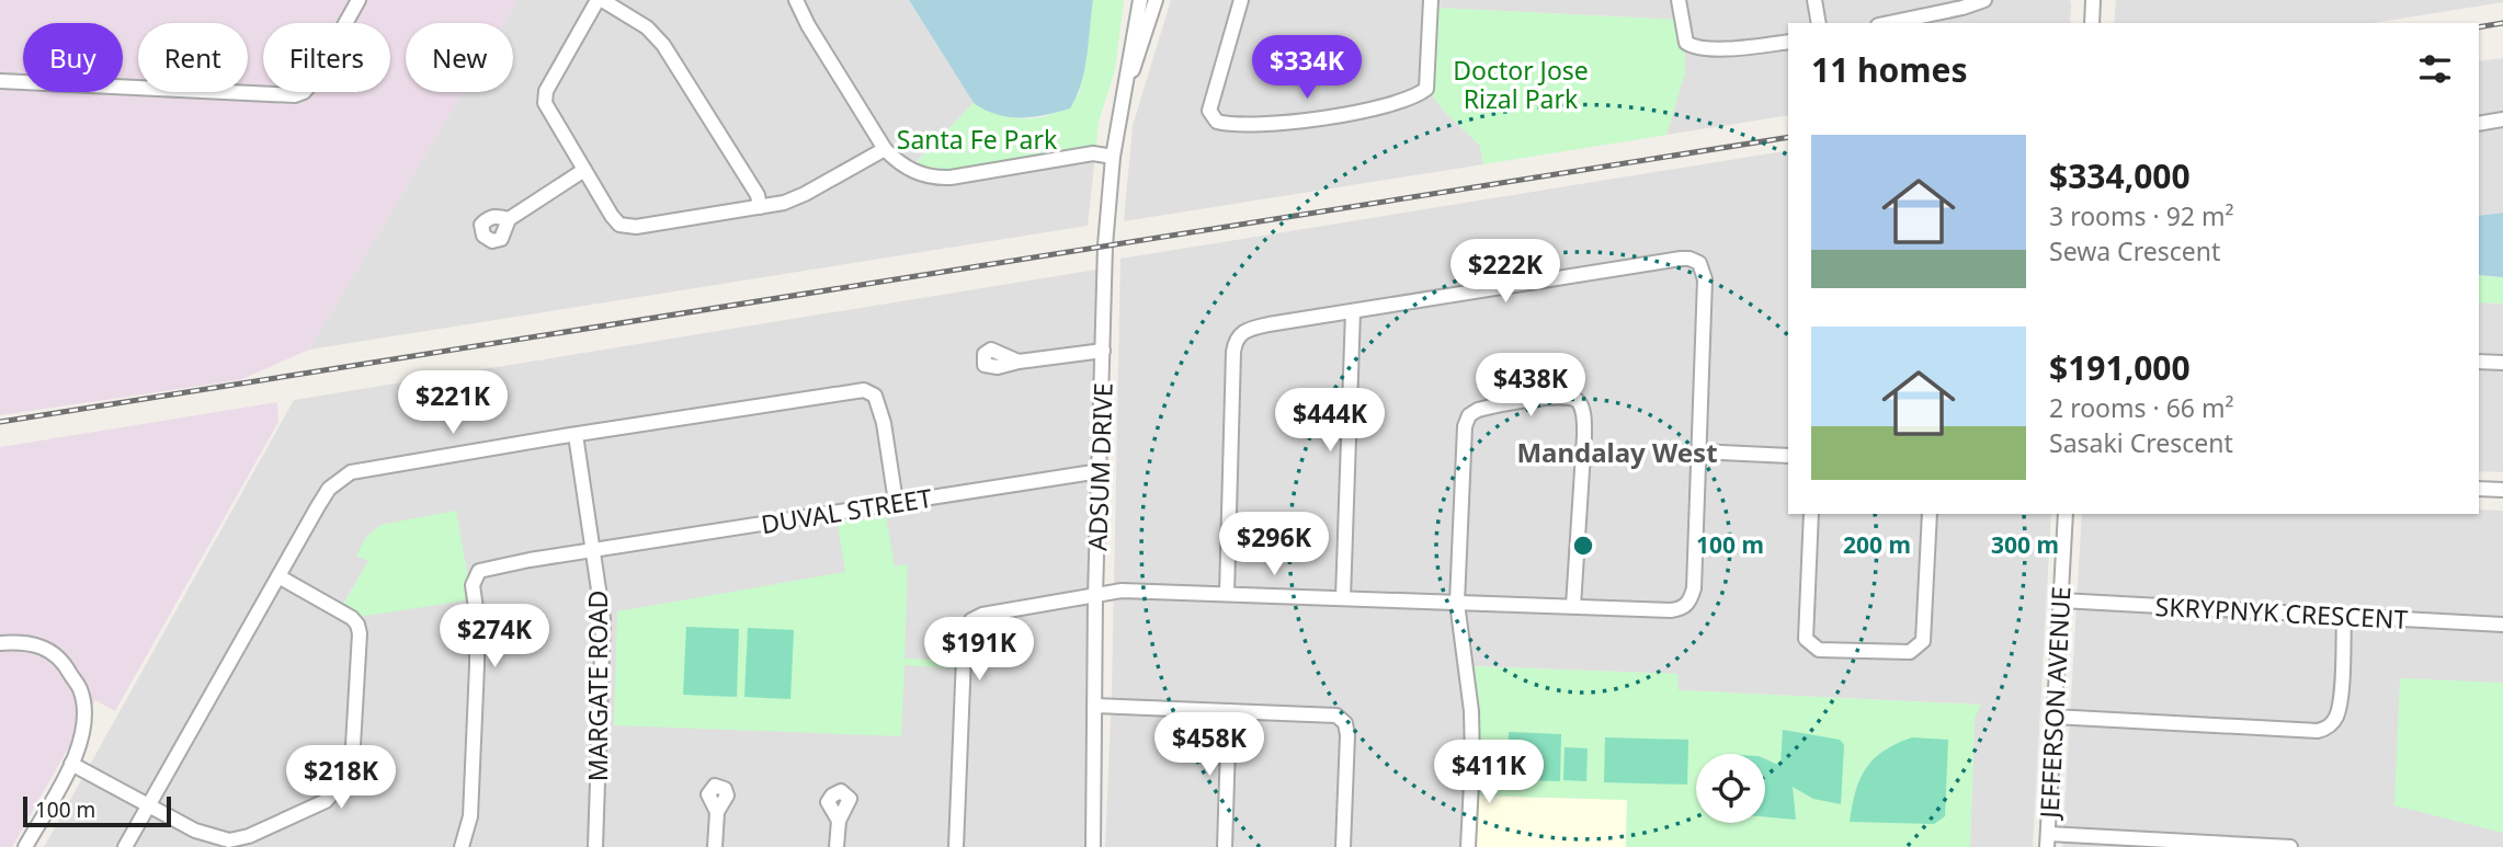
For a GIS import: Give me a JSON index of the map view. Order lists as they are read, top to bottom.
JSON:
{
  "streets": {
    "street": [
      "ADSUM DRIVE",
      "DUVAL STREET",
      "SKRYPNYK CRESCENT",
      "MARGATE ROAD",
      "JEFFERSON AVENUE"
    ]
  },
  "crossings": [
    ["ADSUM DRIVE", "DUVAL STREET"],
    ["DUVAL STREET", "MARGATE ROAD"],
    ["SKRYPNYK CRESCENT", "JEFFERSON AVENUE"]
  ],
  "districts": ["Mandalay West"],
  "parks": ["Doctor Jose Rizal Park", "Santa Fe Park"],
  "scale_bar": "100 m",
  "page": {
    "chip": [
      "Buy",
      "Rent",
      "Filters",
      "New"
    ],
    "heading": "11 homes",
    "price": [
      "$334K",
      "$222K",
      "$438K",
      "$221K",
      "$444K",
      "$296K",
      "$274K",
      "$191K",
      "$458K",
      "$411K",
      "$218K"
    ],
    "list": [
      {
        "name": "$334,000",
        "note": "3 rooms · 92 m² · Sewa Crescent"
      },
      {
        "name": "$191,000",
        "note": "2 rooms · 66 m² · Sasaki Crescent"
      }
    ],
    "scale": "100 m"
  },
  "rings": ["100 m", "200 m", "300 m"]
}
